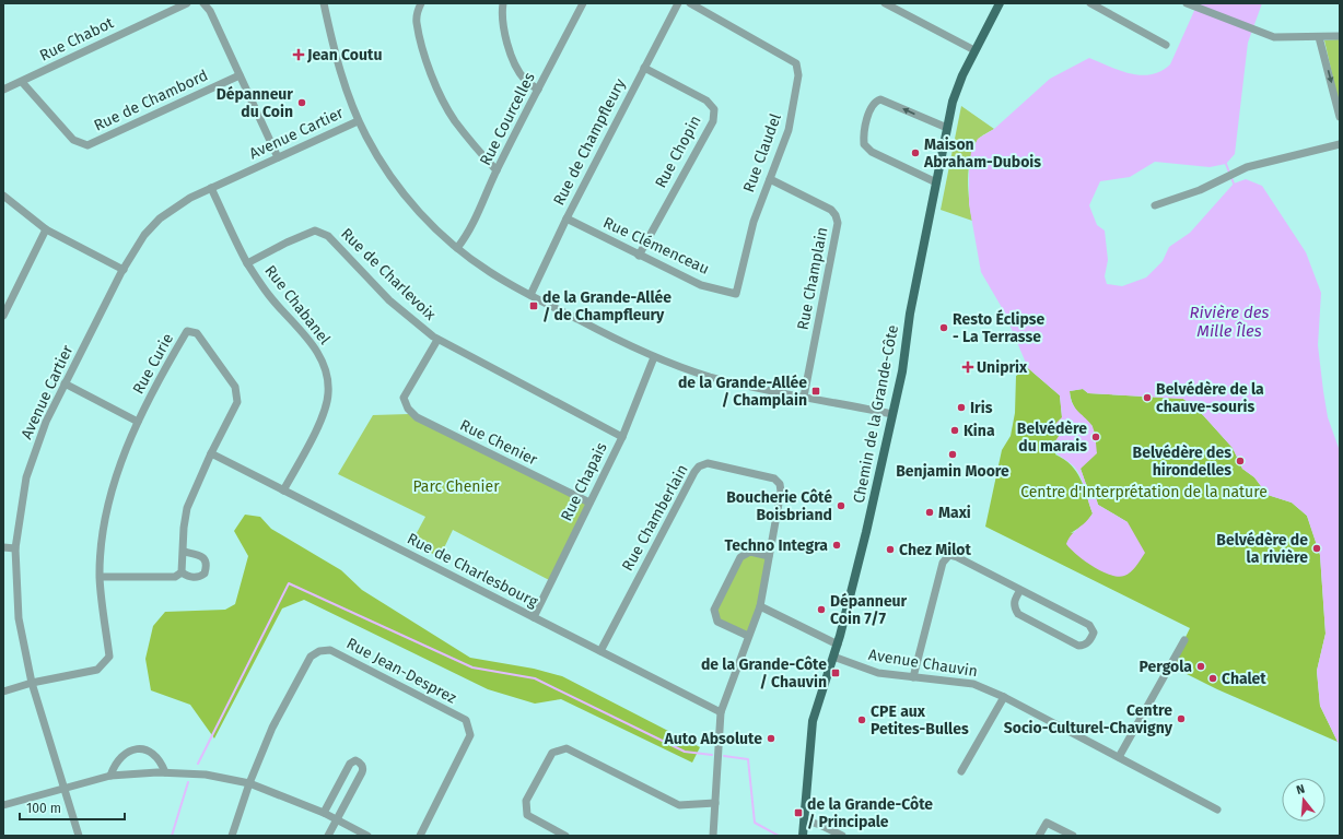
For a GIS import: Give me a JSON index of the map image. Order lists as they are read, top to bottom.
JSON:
{
  "streets": {
    "main road": ["Chemin de la Grande-Côte"],
    "street": [
      "Rue Chabot",
      "Rue de Chambord",
      "Rue Courcelles",
      "Avenue Cartier",
      "Rue de Champfleury",
      "Rue Chopin",
      "Rue Claudel",
      "Rue Clémenceau",
      "Rue de Charlevoix",
      "Rue Champlain",
      "Rue Chabanel",
      "Rue Curie",
      "Rue Chenier",
      "Rue Chapais",
      "Rue Chamberlain",
      "Rue de Charlesbourg",
      "Avenue Chauvin",
      "Rue Jean-Desprez"
    ]
  },
  "crossings": [
    ["Rue Chabot", "Rue de Chambord"],
    ["Avenue Cartier", "Rue Chabanel"],
    ["Avenue Cartier", "Rue Curie"],
    ["Rue de Champfleury", "Rue Chopin"],
    ["Rue de Champfleury", "Rue Clémenceau"],
    ["Rue Chopin", "Rue Clémenceau"],
    ["Rue Claudel", "Rue Clémenceau"],
    ["Rue Claudel", "Rue Champlain"],
    ["Rue de Charlevoix", "Rue Chabanel"],
    ["Rue de Charlevoix", "Rue Chenier"],
    ["Rue de Charlevoix", "Rue Chapais"],
    ["Rue Chabanel", "Rue de Charlesbourg"],
    ["Rue Curie", "Rue de Charlesbourg"],
    ["Chemin de la Grande-Côte", "Avenue Chauvin"],
    ["Rue Chenier", "Rue Chapais"],
    ["Rue Chapais", "Rue de Charlesbourg"],
    ["Rue Chamberlain", "Rue de Charlesbourg"]
  ],
  "water": ["Rivière des Mille Îles"],
  "parks": ["Parc Chenier", "Centre d'Interprétation de la nature"],
  "places": {
    "health": ["Jean Coutu", "Uniprix"],
    "other": [
      "Dépanneur du Coin",
      "Maison Abraham-Dubois",
      "Resto Éclipse - La Terrasse",
      "Belvédère de la chauve-souris",
      "Iris",
      "Kina",
      "Belvédère du marais",
      "Benjamin Moore",
      "Belvédère des hirondelles",
      "Boucherie Côté Boisbriand",
      "Maxi",
      "Techno Integra",
      "Belvédère de la rivière",
      "Chez Milot",
      "Dépanneur Coin 7/7",
      "Pergola",
      "Chalet",
      "Centre Socio-Culturel-Chavigny",
      "CPE aux Petites-Bulles",
      "Auto Absolute"
    ],
    "transit": [
      "de la Grande-Allée / de Champfleury",
      "de la Grande-Allée / Champlain",
      "de la Grande-Côte / Chauvin",
      "de la Grande-Côte / Principale"
    ]
  },
  "scale_bar": "100 m",
  "north": "top"
}
